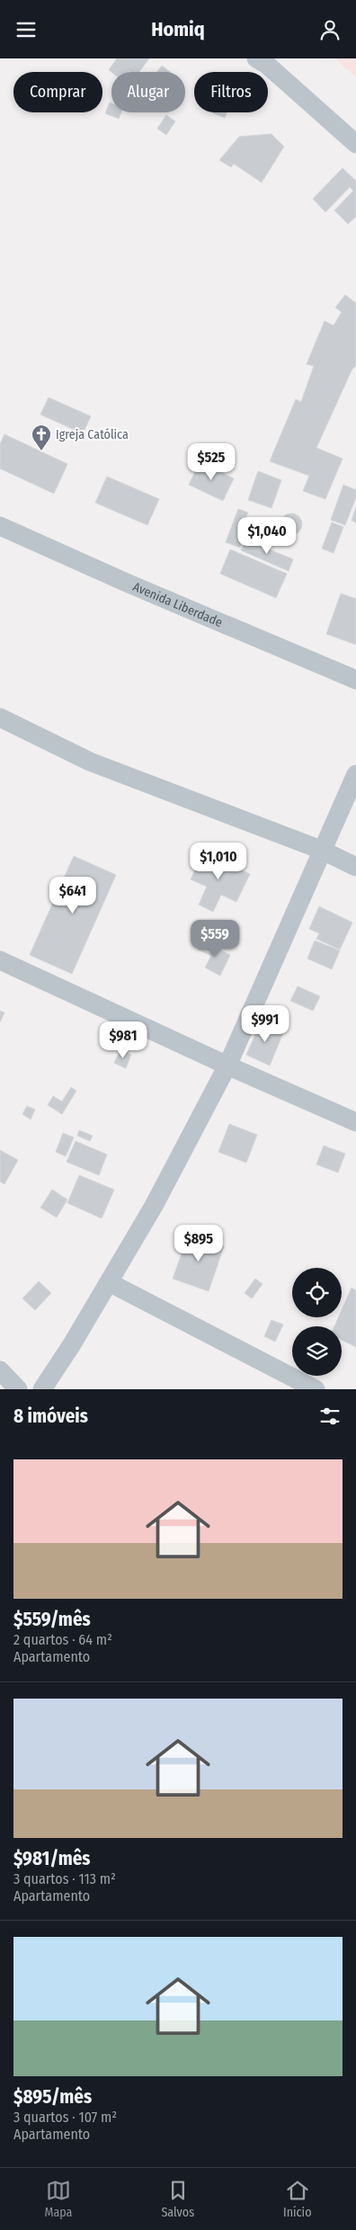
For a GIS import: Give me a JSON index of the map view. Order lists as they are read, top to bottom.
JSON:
{
  "streets": {
    "street": ["Avenida Liberdade"]
  },
  "places": {
    "church": ["Igreja Católica"]
  },
  "page": {
    "header": "Homiq",
    "chip": ["Comprar", "Alugar", "Filtros"],
    "price": [
      "$525",
      "$1,040",
      "$1,010",
      "$641",
      "$559",
      "$991",
      "$981",
      "$895"
    ],
    "heading": "8 imóveis",
    "list": [
      {
        "name": "$559/mês",
        "note": "2 quartos · 64 m² · Apartamento"
      },
      {
        "name": "$981/mês",
        "note": "3 quartos · 113 m² · Apartamento"
      },
      {
        "name": "$895/mês",
        "note": "3 quartos · 107 m² · Apartamento"
      }
    ],
    "tabs": ["Mapa", "Salvos", "Início"]
  }
}
